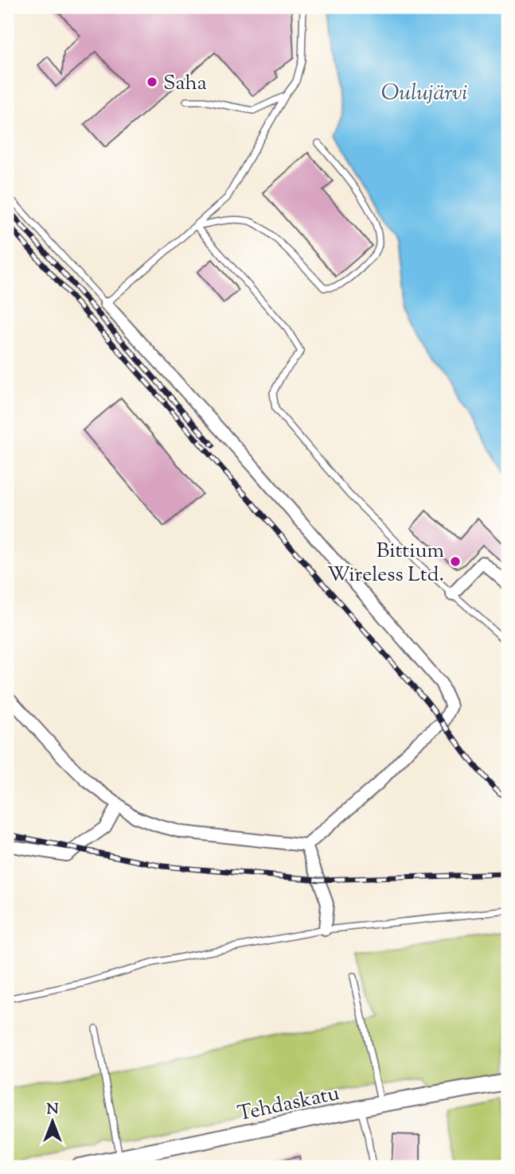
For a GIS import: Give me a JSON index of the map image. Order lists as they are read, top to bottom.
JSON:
{
  "streets": {
    "street": ["Tehdaskatu"]
  },
  "water": ["Oulujärvi"],
  "places": ["Saha", "Bittium Wireless Ltd."],
  "north": "top"
}
